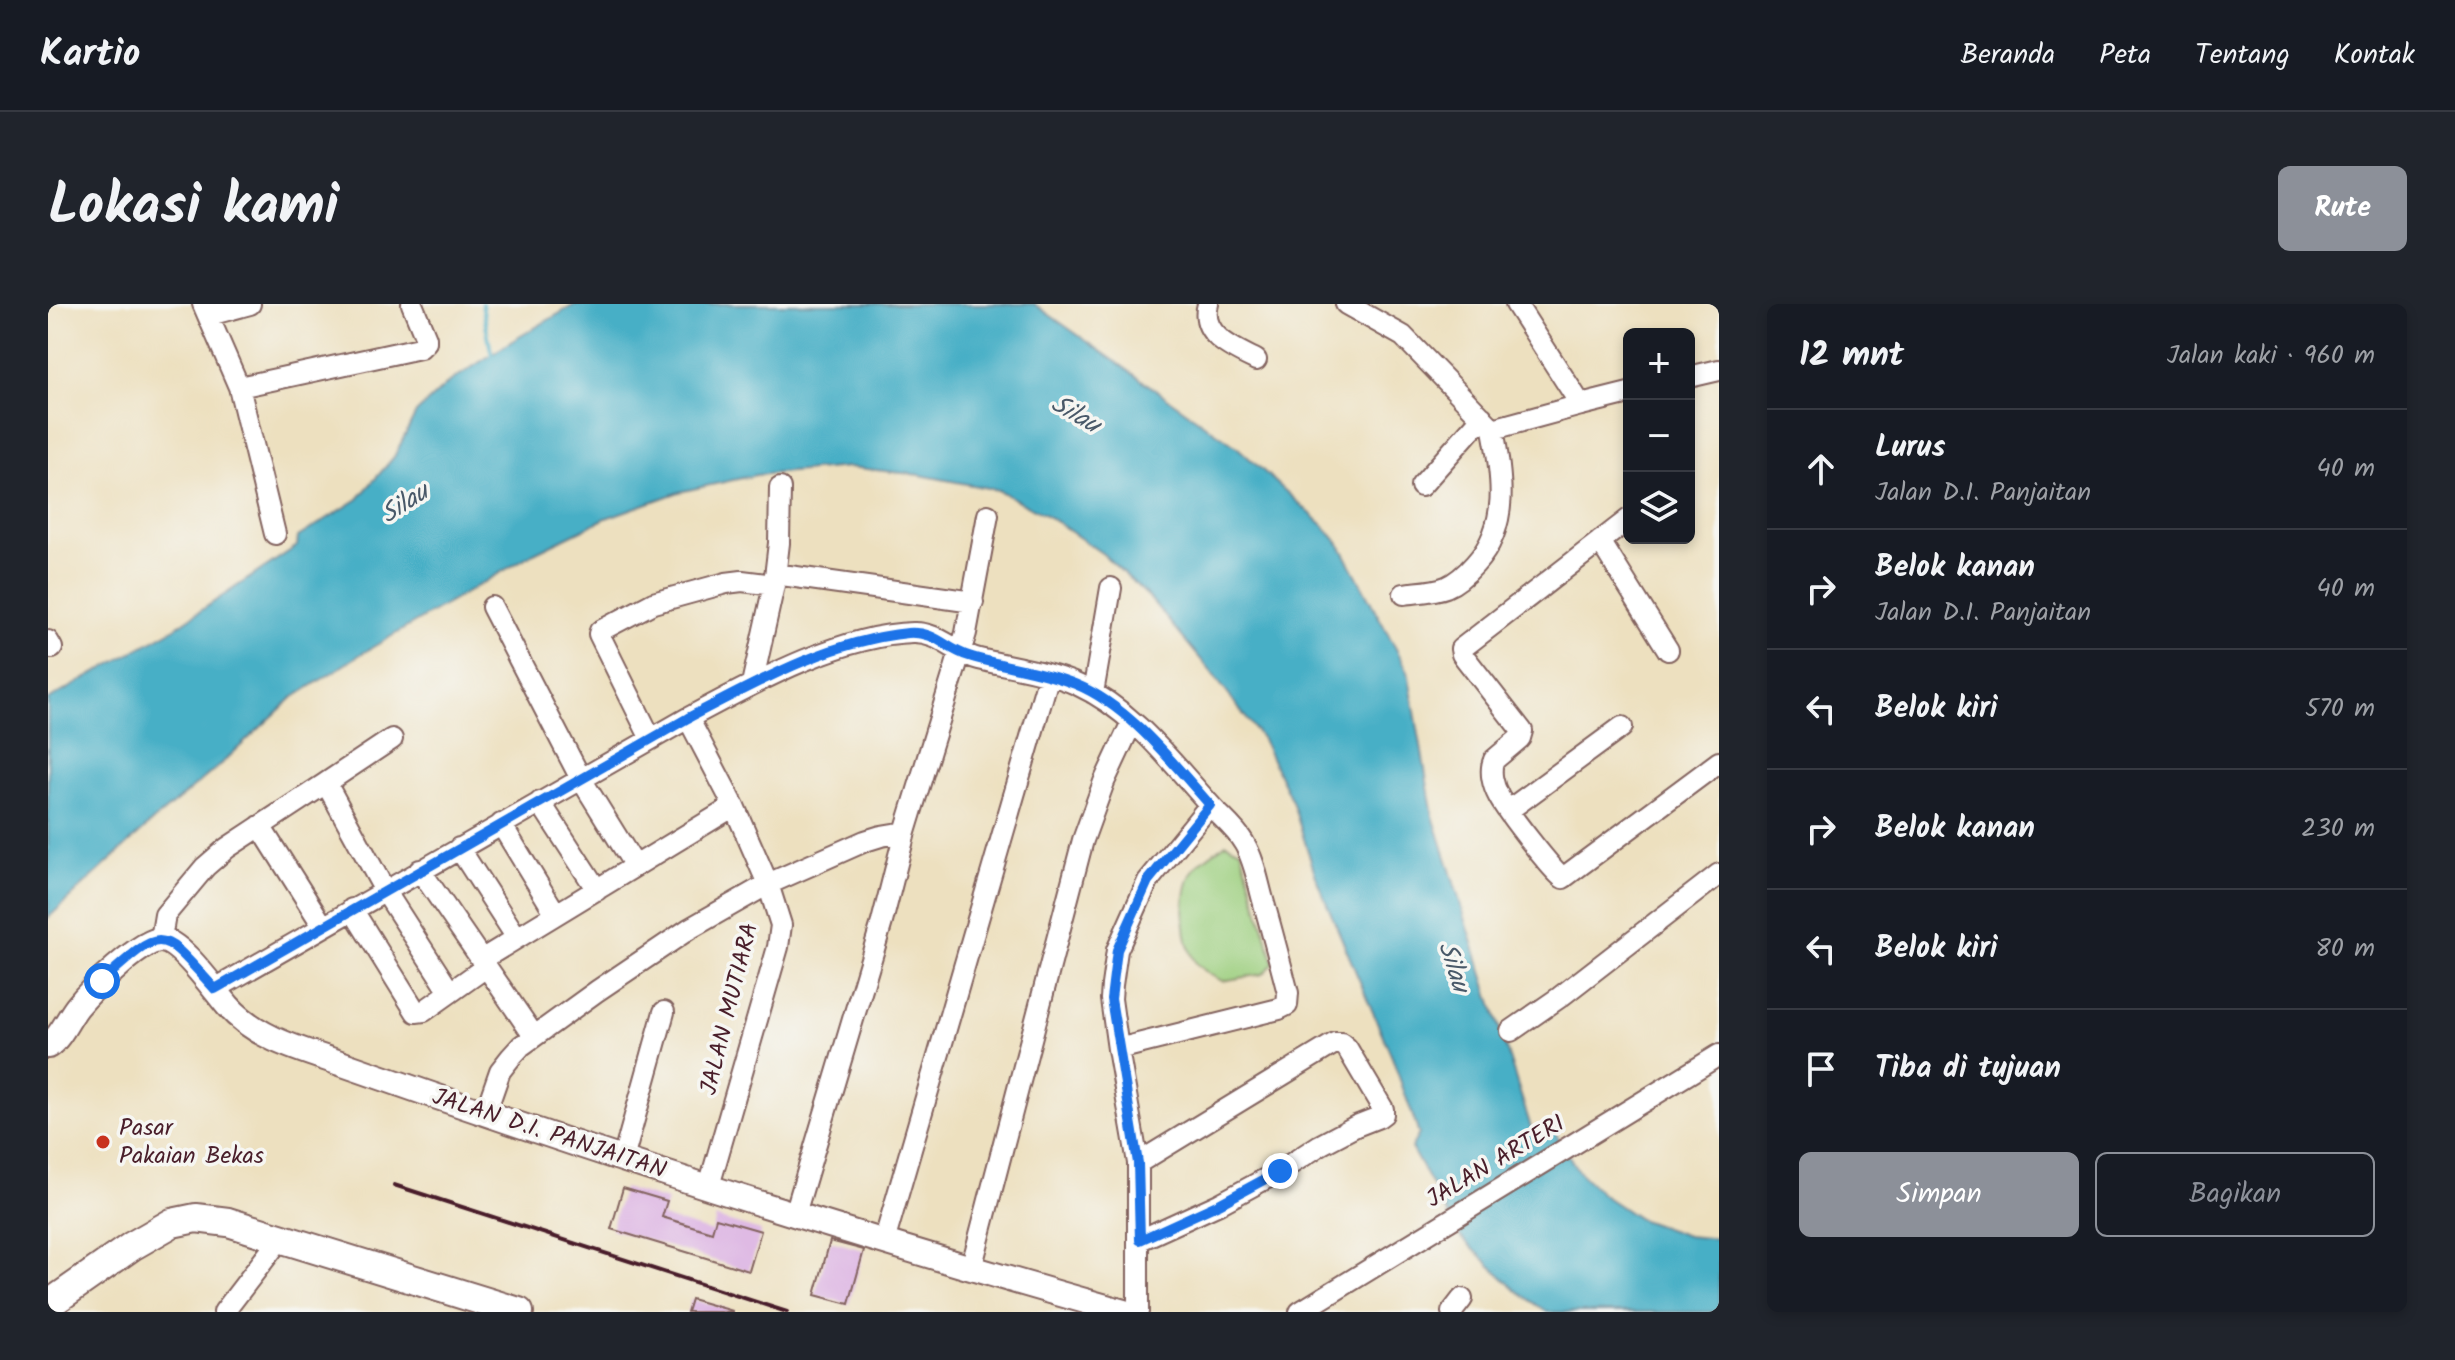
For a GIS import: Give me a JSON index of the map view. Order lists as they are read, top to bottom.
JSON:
{
  "streets": {
    "main road": ["JALAN D.I. PANJAITAN"],
    "street": ["JALAN MUTIARA", "JALAN ARTERI"]
  },
  "crossings": [
    ["JALAN MUTIARA", "JALAN D.I. PANJAITAN"]
  ],
  "water": ["Silau"],
  "places": ["Pasar Pakaian Bekas"],
  "page": {
    "header": "Kartio",
    "nav": [
      "Beranda",
      "Peta",
      "Tentang",
      "Kontak"
    ],
    "title": "Lokasi kami",
    "buttons": [
      "Rute",
      ["Simpan", "Bagikan"]
    ],
    "heading": ["12 mnt", "Jalan kaki · 960 m"],
    "map_buttons": ["+", "−"],
    "list": [
      ["Lurus", "Jalan D.I. Panjaitan", "40 m"],
      ["Belok kanan", "Jalan D.I. Panjaitan", "40 m"],
      ["Belok kiri", "570 m"],
      ["Belok kanan", "230 m"],
      ["Belok kiri", "80 m"],
      "Tiba di tujuan"
    ]
  }
}
